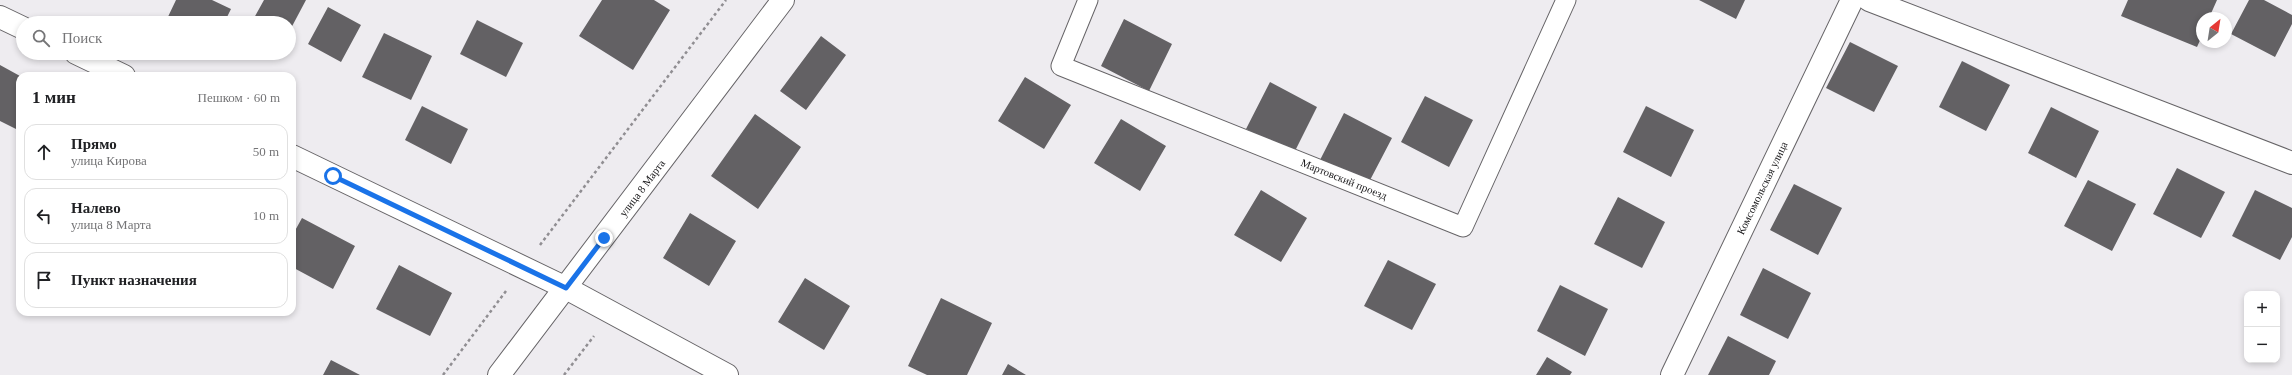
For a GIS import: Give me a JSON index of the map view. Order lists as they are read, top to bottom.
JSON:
{
  "streets": {
    "street": ["улица 8 Марта", "Комсомольская улица"],
    "lane": ["Мартовский проезд"]
  },
  "north": "top right",
  "page": {
    "search": "Поиск",
    "heading": ["1 мин", "Пешком · 60 m"],
    "list": [
      ["Прямо", "улица Кирова", "50 m"],
      ["Налево", "улица 8 Марта", "10 m"],
      "Пункт назначения"
    ],
    "map_buttons": ["+", "−"]
  }
}
